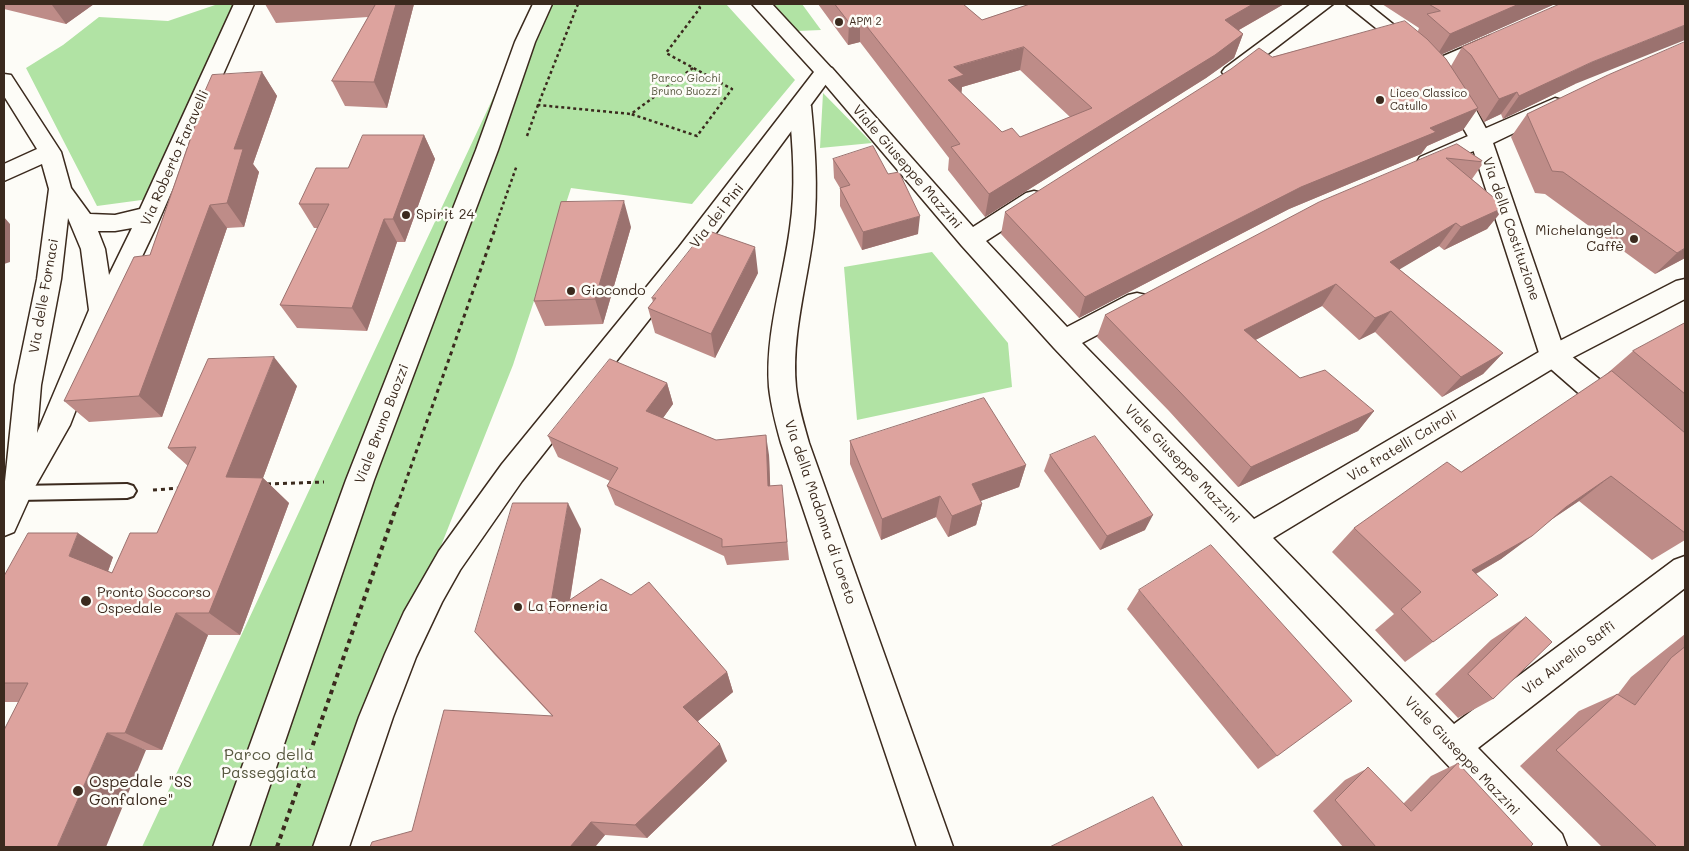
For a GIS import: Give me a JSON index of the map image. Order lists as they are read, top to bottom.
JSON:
{
  "streets": {
    "street": [
      "Via Roberto Faravelli",
      "Viale Giuseppe Mazzini",
      "Via dei Pini",
      "Via della Costituzione",
      "Via delle Fornaci",
      "Viale Bruno Buozzi",
      "Via fratelli Cairoli",
      "Via della Madonna di Loreto",
      "Via Aurelio Saffi"
    ]
  },
  "crossings": [
    ["Via Roberto Faravelli", "Via delle Fornaci"],
    ["Viale Giuseppe Mazzini", "Via dei Pini"],
    ["Viale Giuseppe Mazzini", "Via fratelli Cairoli"],
    ["Viale Giuseppe Mazzini", "Via Aurelio Saffi"],
    ["Via dei Pini", "Via della Madonna di Loreto"],
    ["Via della Costituzione", "Via fratelli Cairoli"]
  ],
  "parks": ["Parco Giochi Bruno Buozzi", "Parco della Passeggiata"],
  "places": [
    "APM 2",
    "Liceo Classico Catullo",
    "Spirit 24",
    "Michelangelo Caffè",
    "Giocondo",
    "Pronto Soccorso Ospedale",
    "La Forneria",
    "Ospedale \"SS Gonfalone\""
  ]
}
